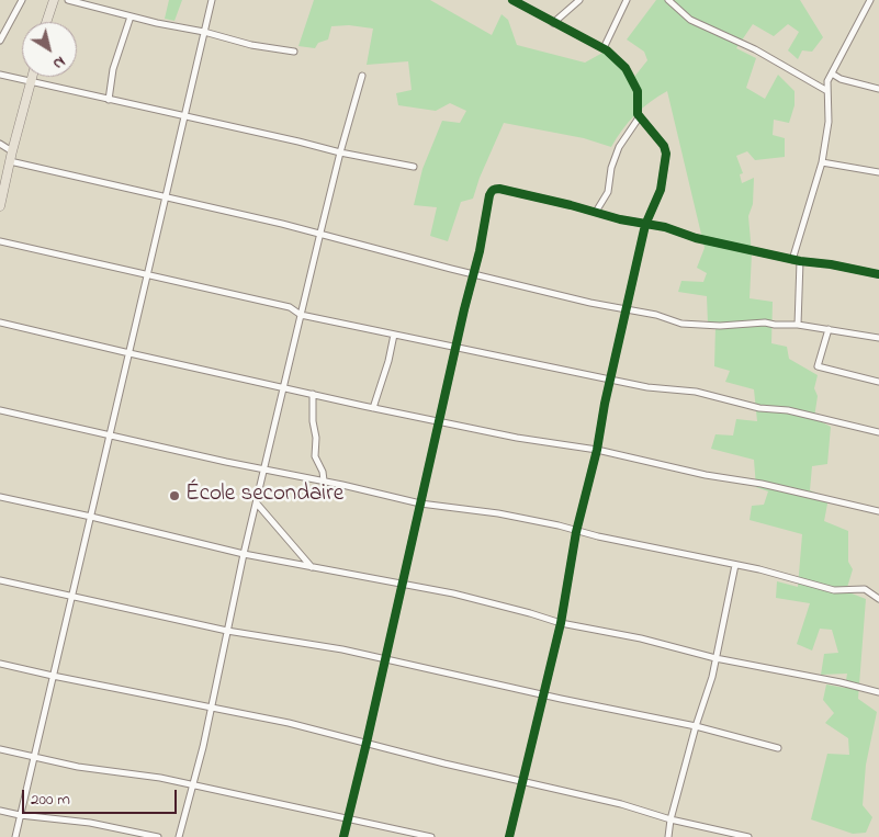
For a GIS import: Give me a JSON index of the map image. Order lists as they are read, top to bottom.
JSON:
{
  "places": ["École secondaire"],
  "scale_bar": "200 m",
  "north": "bottom right"
}
